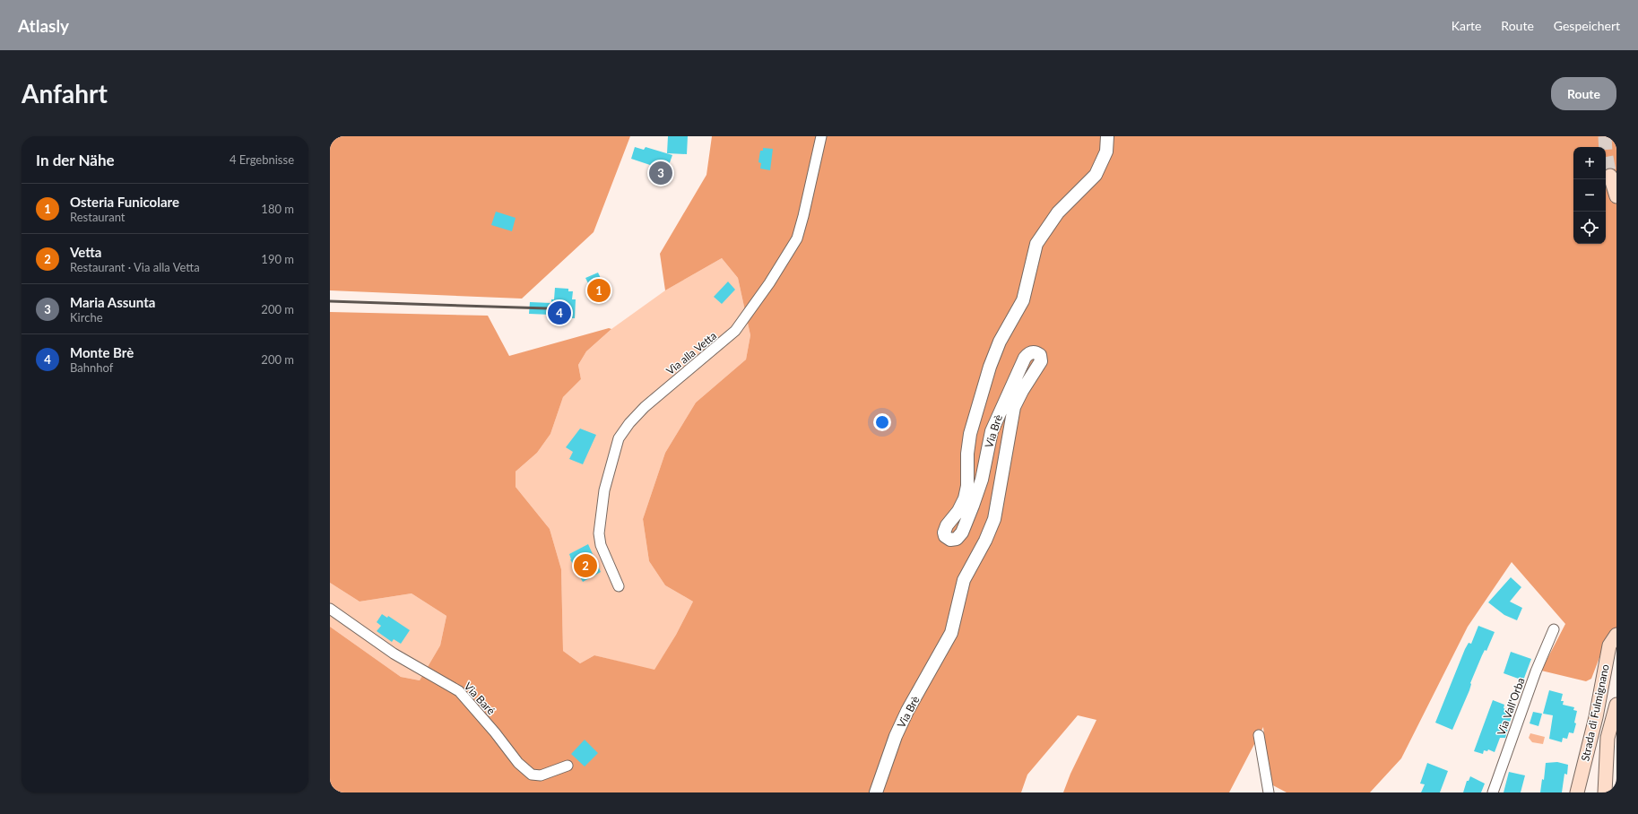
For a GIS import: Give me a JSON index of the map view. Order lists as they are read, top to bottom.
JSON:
{
  "streets": {
    "main road": ["Strada di Fulmignano"],
    "street": [
      "Via alla Vetta",
      "Via Brè",
      "Via Baré",
      "Via Vall'Orba"
    ]
  },
  "page": {
    "header": "Atlasly",
    "nav": ["Karte", "Route", "Gespeichert"],
    "buttons": "Route",
    "title": "Anfahrt",
    "heading": ["In der Nähe", "4 Ergebnisse"],
    "map_buttons": ["+", "−"],
    "pins": [
      "3",
      "1",
      "4",
      "2"
    ],
    "list": [
      {
        "mark": "1",
        "name": "Osteria Funicolare",
        "note": "Restaurant",
        "value": "180 m"
      },
      {
        "mark": "2",
        "name": "Vetta",
        "note": "Restaurant · Via alla Vetta",
        "value": "190 m"
      },
      {
        "mark": "3",
        "name": "Maria Assunta",
        "note": "Kirche",
        "value": "200 m"
      },
      {
        "mark": "4",
        "name": "Monte Brè",
        "note": "Bahnhof",
        "value": "200 m"
      }
    ]
  }
}
